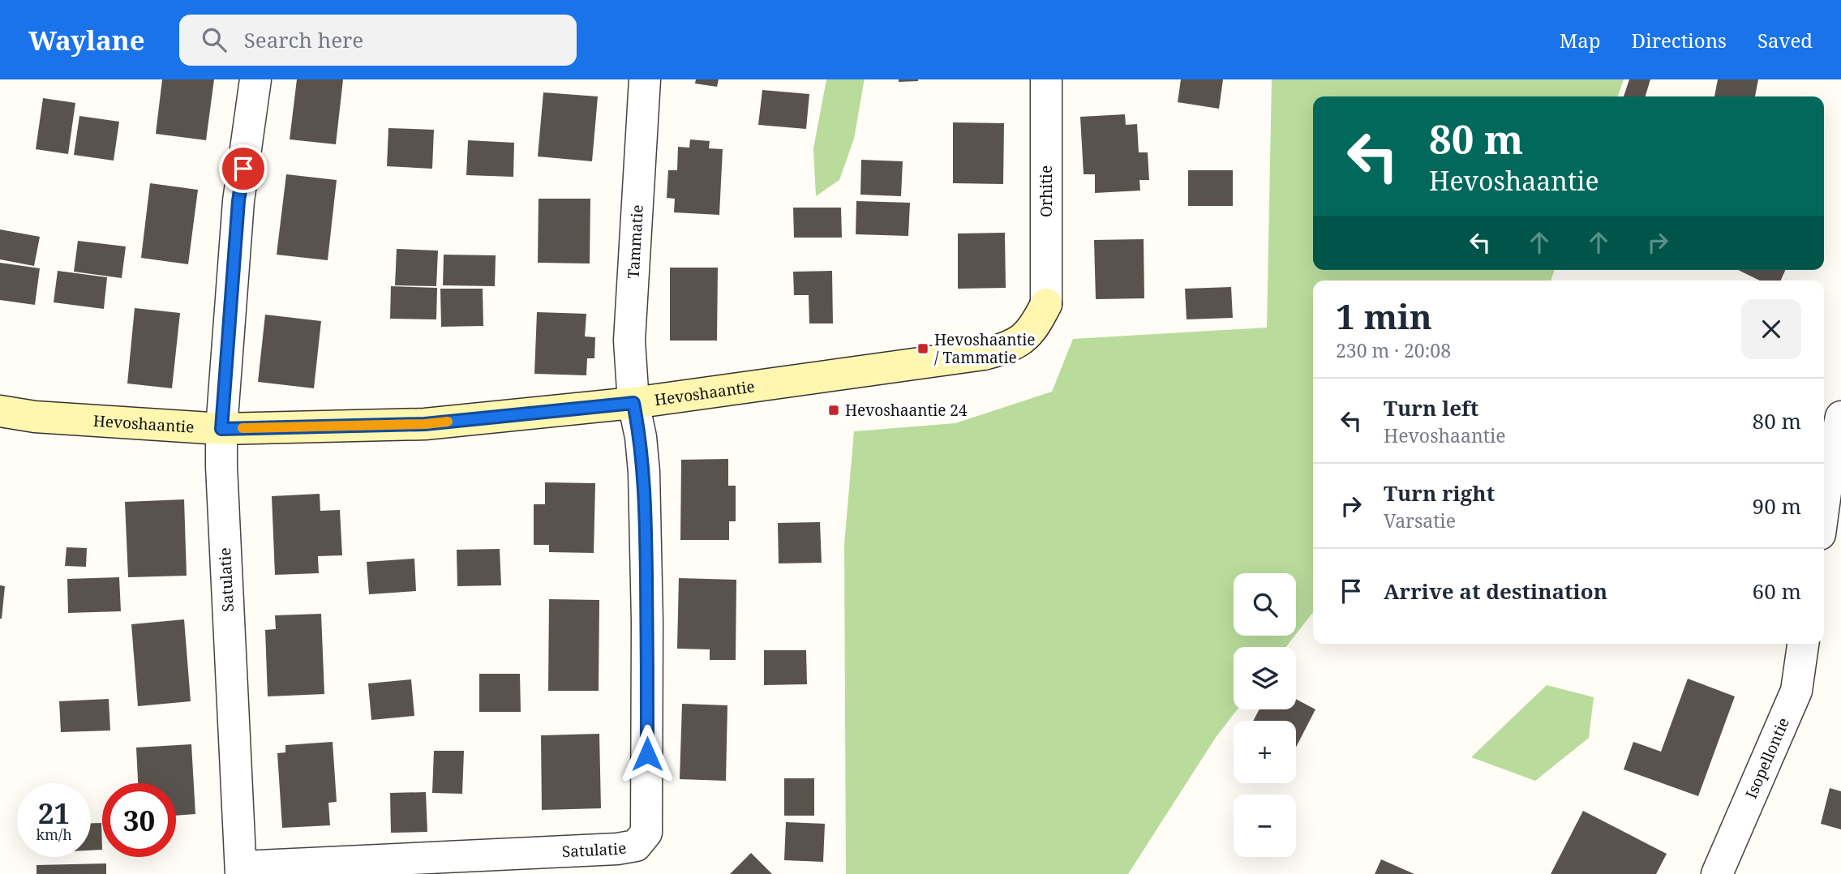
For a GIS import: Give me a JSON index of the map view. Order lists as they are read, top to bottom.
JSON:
{
  "streets": {
    "street": [
      "Orhitie",
      "Tammatie",
      "Hevoshaantie",
      "Satulatie",
      "Isopellontie"
    ]
  },
  "crossings": [
    ["Orhitie", "Hevoshaantie"],
    ["Tammatie", "Hevoshaantie"],
    ["Tammatie", "Satulatie"],
    ["Hevoshaantie", "Satulatie"]
  ],
  "places": {
    "transit": ["Hevoshaantie / Tammatie", "Hevoshaantie 24"]
  },
  "page": {
    "header": "Waylane",
    "search": "Search here",
    "nav": ["Map", "Directions", "Saved"],
    "turn": ["80 m", "Hevoshaantie"],
    "heading": ["1 min", "230 m · 20:08"],
    "list": [
      {
        "name": "Turn left",
        "note": "Hevoshaantie",
        "value": "80 m"
      },
      {
        "name": "Turn right",
        "note": "Varsatie",
        "value": "90 m"
      },
      {
        "name": "Arrive at destination",
        "value": "60 m"
      }
    ],
    "map_buttons": ["+", "−"],
    "speed": "21 km/h",
    "limit": "30"
  }
}
